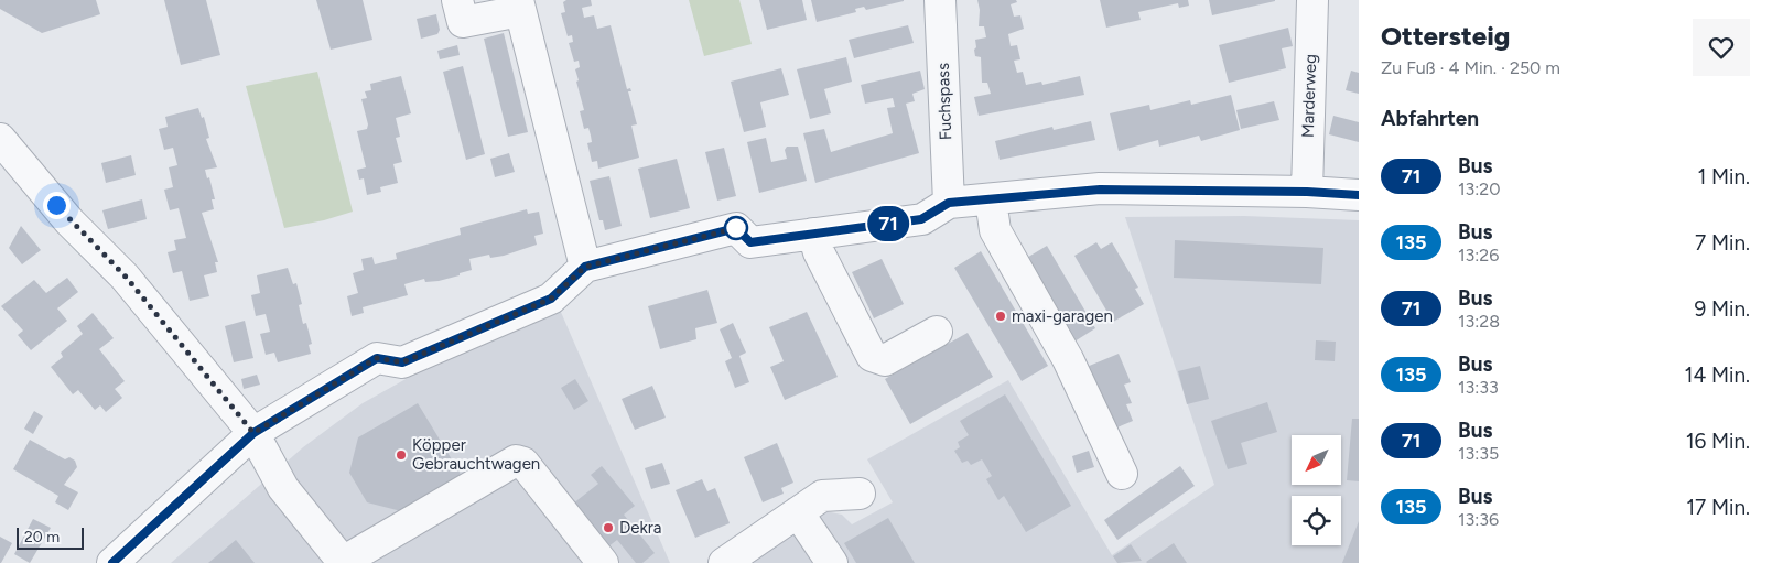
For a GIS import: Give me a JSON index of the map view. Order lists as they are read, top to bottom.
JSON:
{
  "streets": {
    "street": ["Marderweg", "Fuchspass"]
  },
  "places": ["maxi-garagen", "Köpper Gebrauchtwagen", "Dekra"],
  "lines": ["bus line 71"],
  "scale_bar": "20 m",
  "north": "bottom left",
  "page": {
    "on_map": "71",
    "heading": [
      ["Ottersteig", "Zu Fuß · 4 Min. · 250 m"],
      "Abfahrten"
    ],
    "list": [
      {
        "mark": "71",
        "name": "Bus",
        "note": "13:20",
        "value": "1 Min."
      },
      {
        "mark": "135",
        "name": "Bus",
        "note": "13:26",
        "value": "7 Min."
      },
      {
        "mark": "71",
        "name": "Bus",
        "note": "13:28",
        "value": "9 Min."
      },
      {
        "mark": "135",
        "name": "Bus",
        "note": "13:33",
        "value": "14 Min."
      },
      {
        "mark": "71",
        "name": "Bus",
        "note": "13:35",
        "value": "16 Min."
      },
      {
        "mark": "135",
        "name": "Bus",
        "note": "13:36",
        "value": "17 Min."
      }
    ],
    "scale": "20 m"
  }
}
